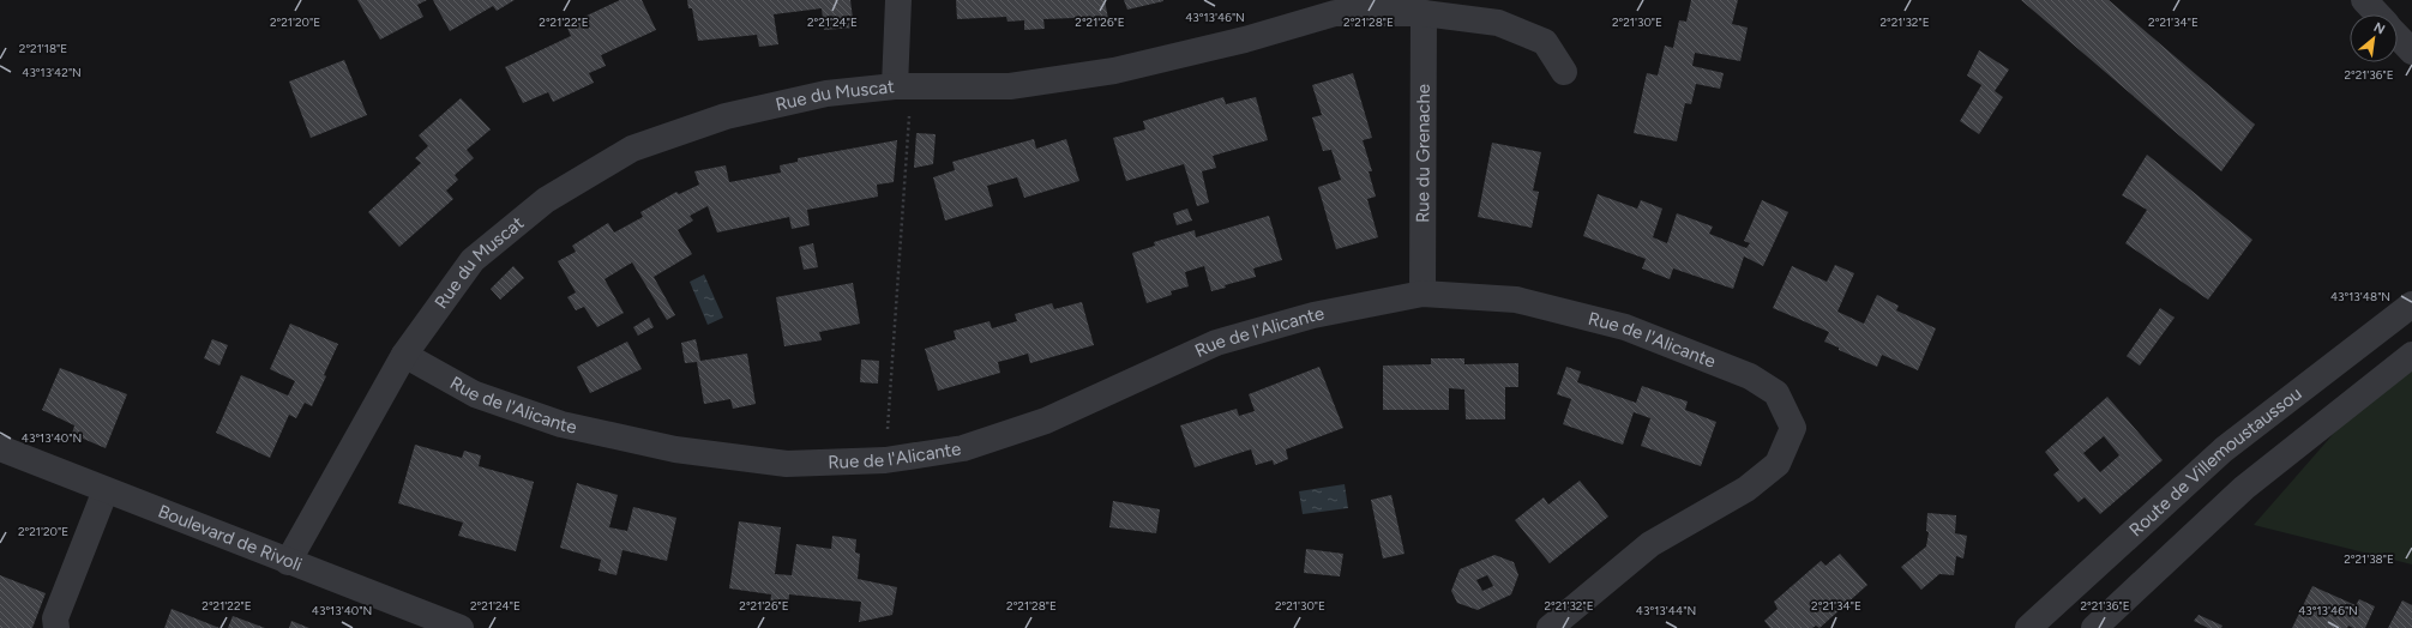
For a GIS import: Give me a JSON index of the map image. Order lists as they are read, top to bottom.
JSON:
{
  "streets": {
    "street": [
      "Rue du Muscat",
      "Rue du Grenache",
      "Rue de l'Alicante",
      "Route de Villemoustaussou",
      "Boulevard de Rivoli"
    ]
  },
  "crossings": [
    ["Rue du Muscat", "Rue du Grenache"],
    ["Rue du Muscat", "Rue de l'Alicante"],
    ["Rue du Muscat", "Boulevard de Rivoli"],
    ["Rue du Grenache", "Rue de l'Alicante"]
  ],
  "north": "top right",
  "coordinates": [
    "43°13'46\"N",
    "2°21'20\"E",
    "2°21'22\"E",
    "2°21'24\"E",
    "2°21'26\"E",
    "2°21'28\"E",
    "2°21'30\"E",
    "2°21'32\"E",
    "2°21'34\"E",
    "2°21'18\"E",
    "43°13'42\"N",
    "2°21'36\"E",
    "43°13'48\"N",
    "43°13'40\"N",
    "2°21'38\"E",
    "43°13'44\"N"
  ]
}
